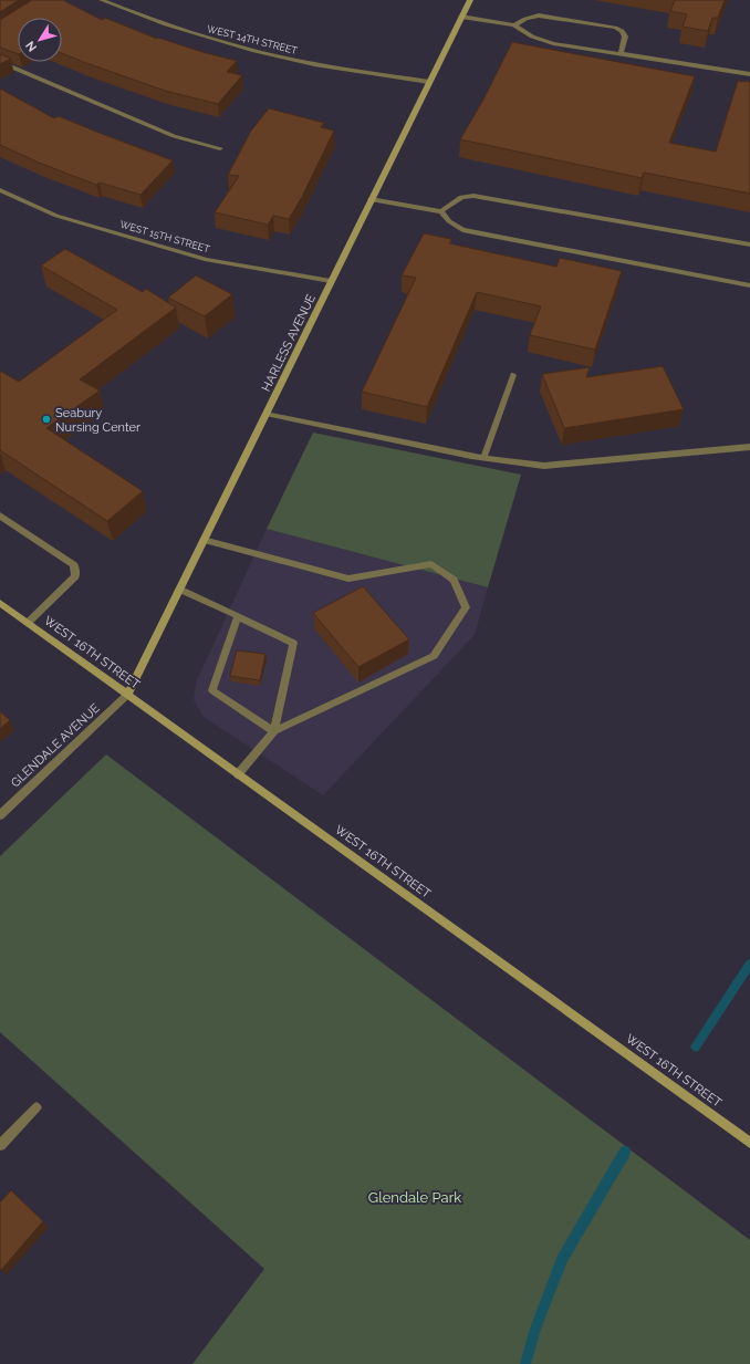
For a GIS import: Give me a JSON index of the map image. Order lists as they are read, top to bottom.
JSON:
{
  "streets": {
    "main road": ["HARLESS AVENUE", "WEST 16TH STREET"],
    "street": ["WEST 14TH STREET", "WEST 15TH STREET", "GLENDALE AVENUE"]
  },
  "crossings": [
    ["WEST 14TH STREET", "HARLESS AVENUE"],
    ["WEST 15TH STREET", "HARLESS AVENUE"],
    ["HARLESS AVENUE", "WEST 16TH STREET"],
    ["HARLESS AVENUE", "GLENDALE AVENUE"],
    ["WEST 16TH STREET", "GLENDALE AVENUE"]
  ],
  "parks": ["Glendale Park"],
  "places": ["Seabury Nursing Center"],
  "north": "bottom left"
}
